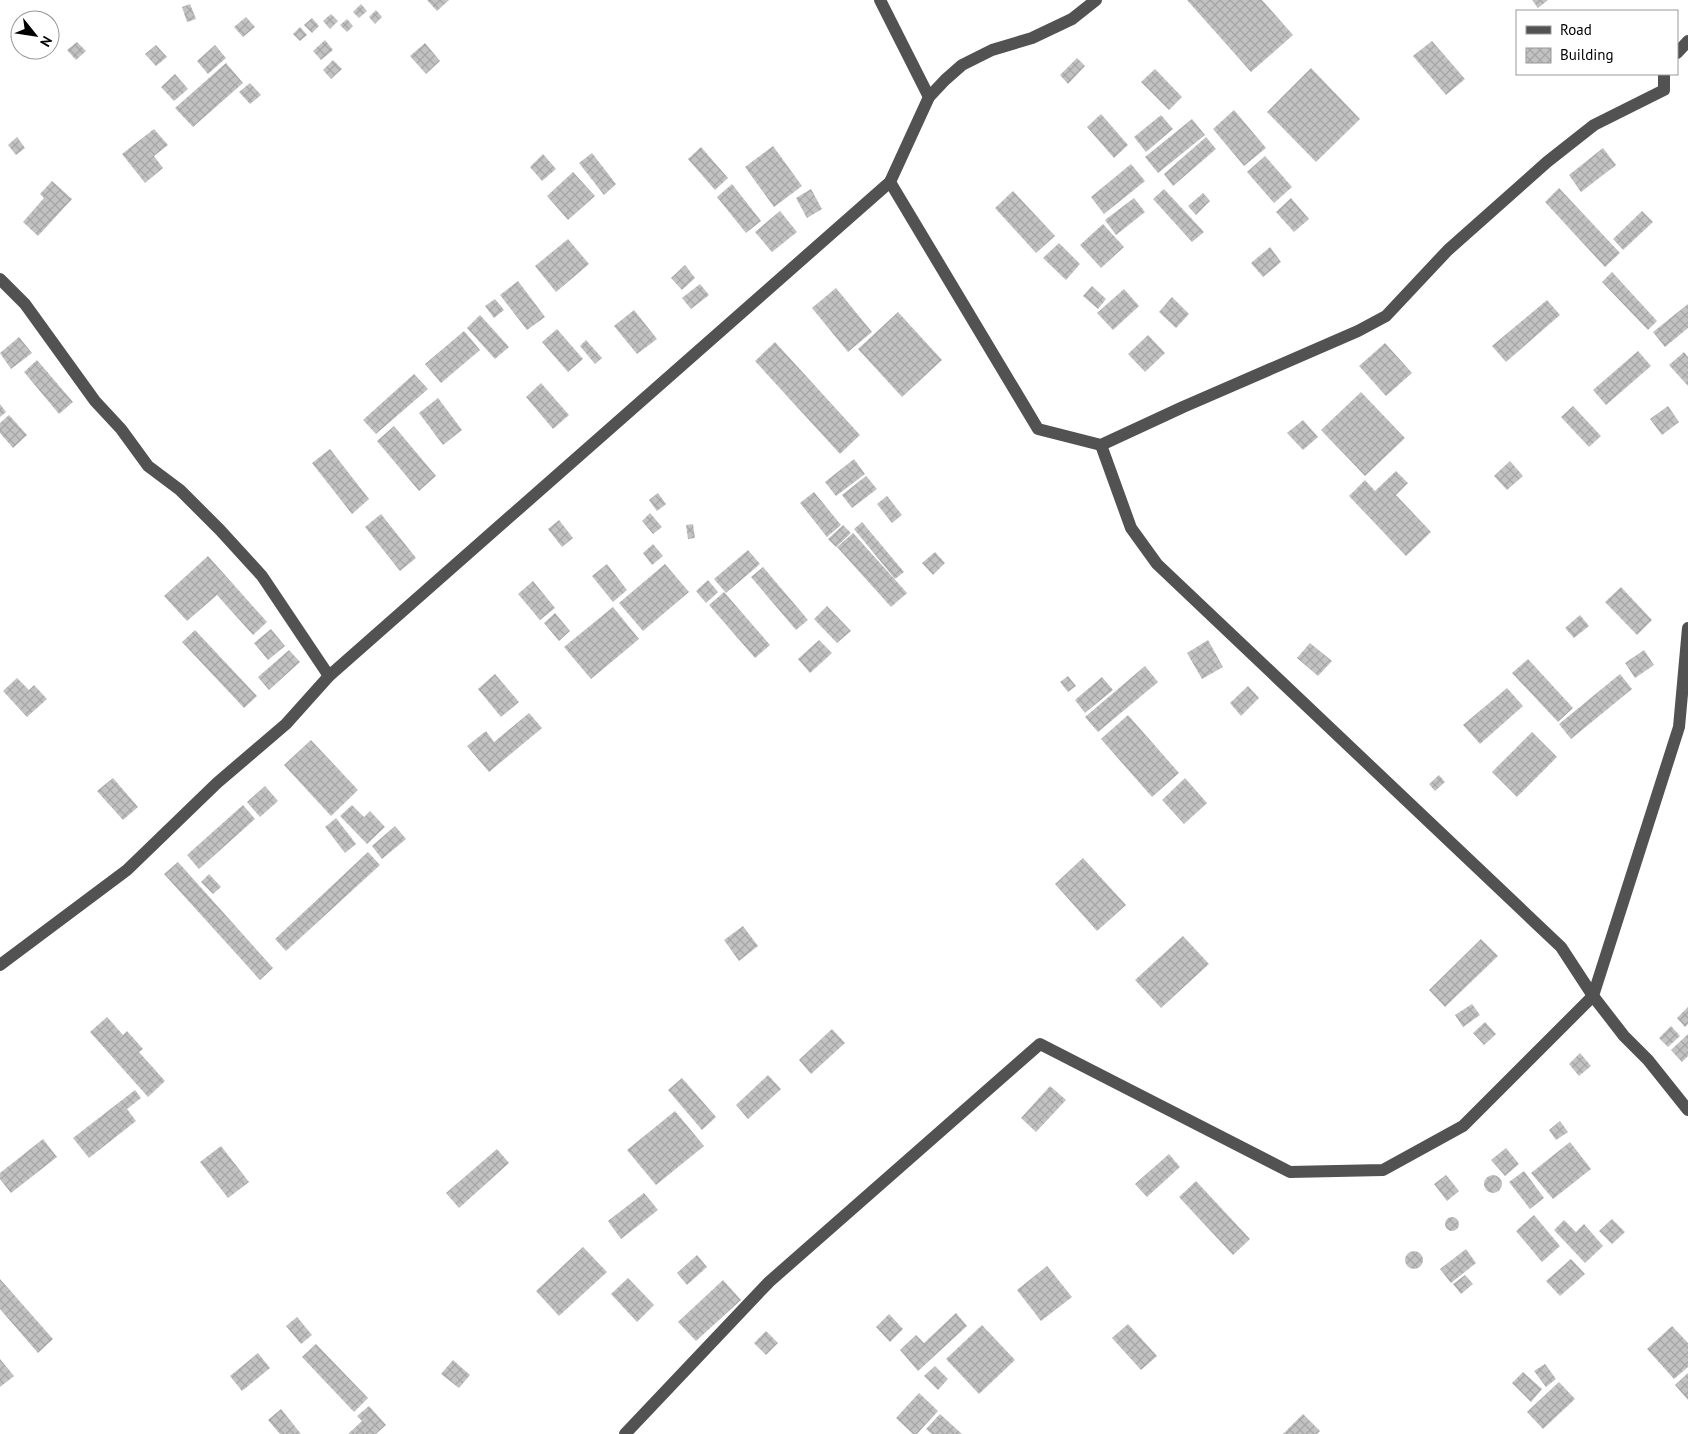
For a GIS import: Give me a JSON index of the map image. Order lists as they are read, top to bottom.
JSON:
{
  "legend": ["Road", "Building"],
  "north": "bottom right"
}
